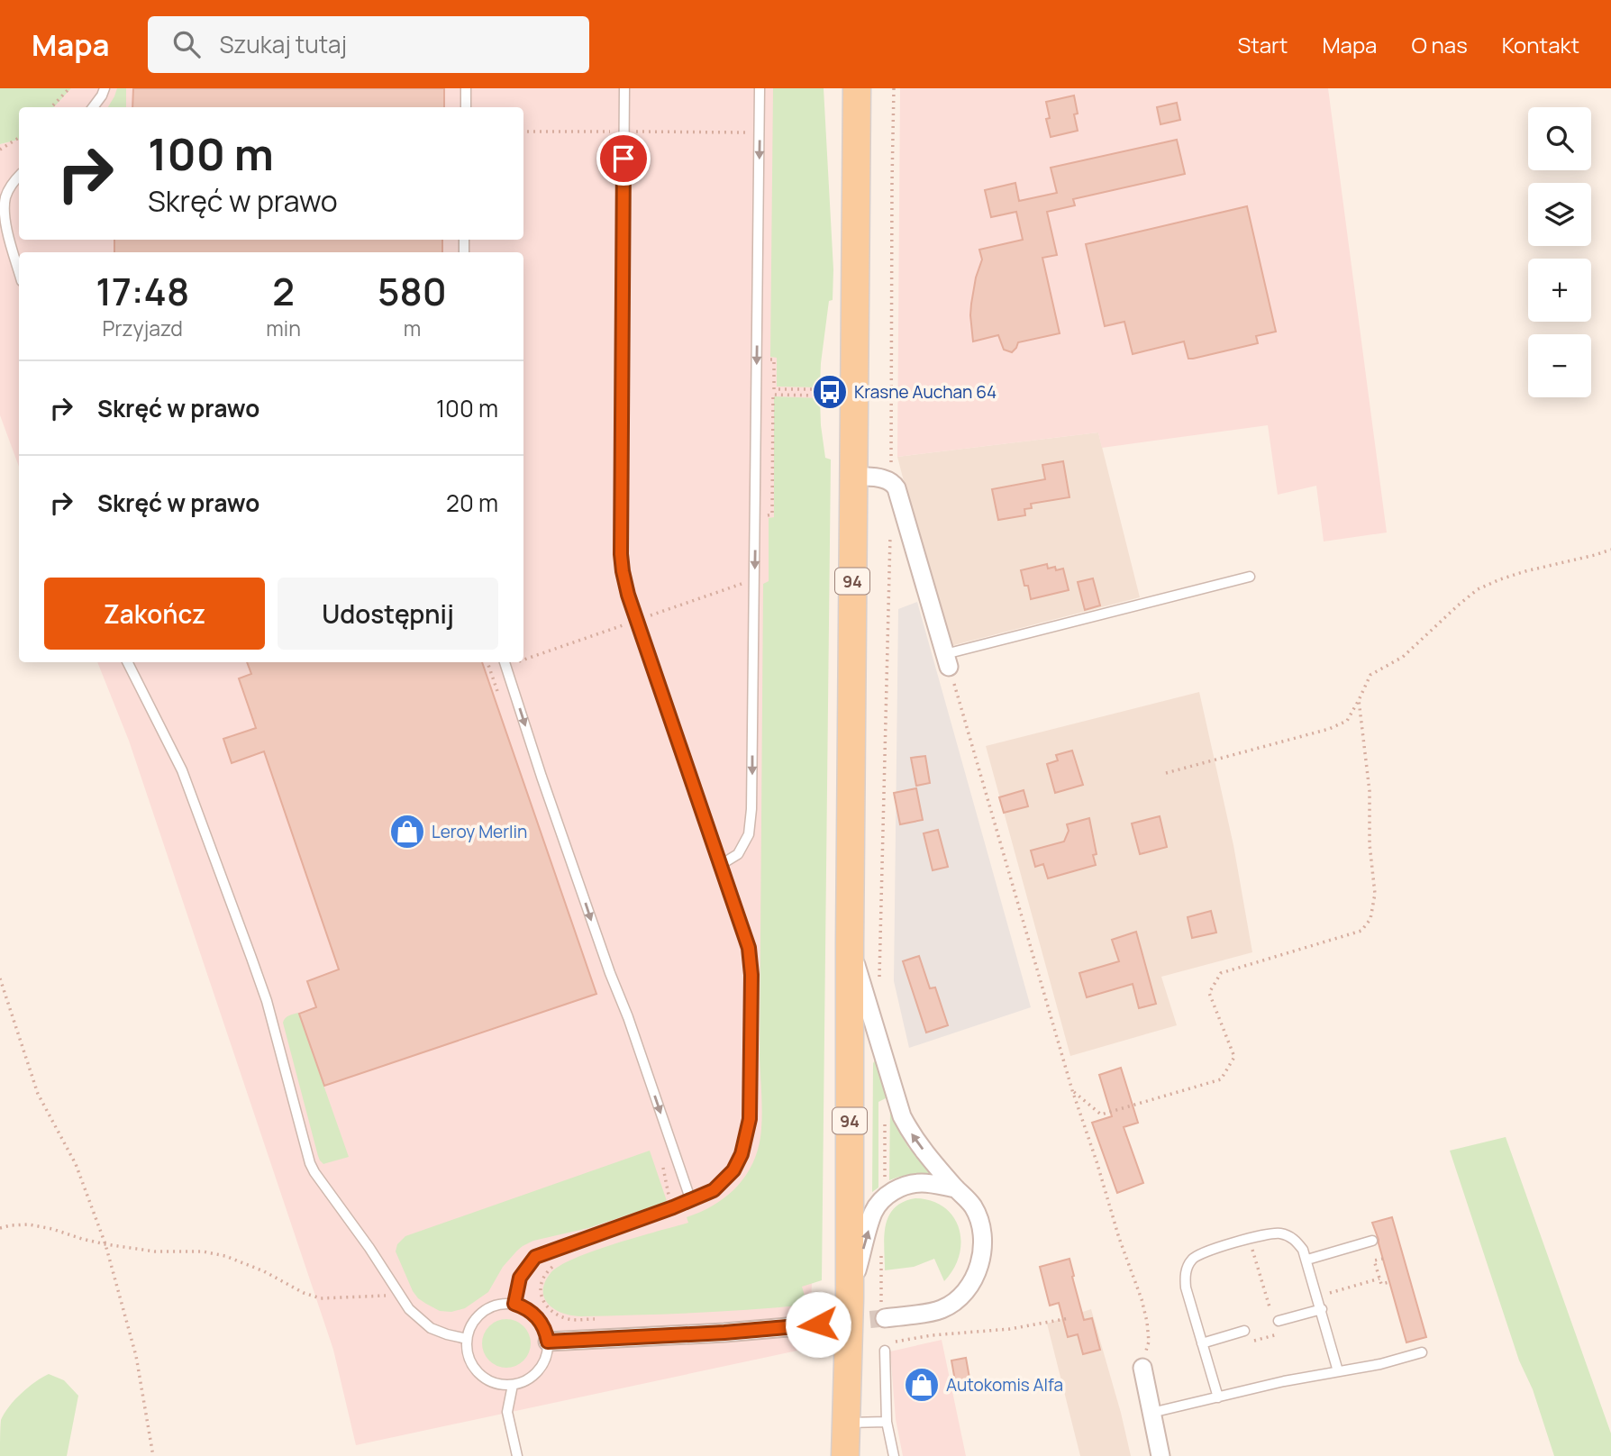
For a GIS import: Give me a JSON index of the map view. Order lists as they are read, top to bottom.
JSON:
{
  "streets": {
    "main road": ["94"]
  },
  "places": {
    "bus stop": ["Krasne Auchan 64"],
    "shop": ["Leroy Merlin", "Autokomis Alfa"]
  },
  "page": {
    "header": "Mapa",
    "search": "Szukaj tutaj",
    "nav": [
      "Start",
      "Mapa",
      "O nas",
      "Kontakt"
    ],
    "map_buttons": ["+", "−"],
    "turn": ["100 m", "Skręć w prawo"],
    "eta": [
      "17:48",
      "Przyjazd",
      "2",
      "min",
      "580",
      "m"
    ],
    "list": [
      {
        "name": "Skręć w prawo",
        "value": "100 m"
      },
      {
        "name": "Skręć w prawo",
        "value": "20 m"
      }
    ],
    "buttons": ["Zakończ", "Udostępnij"]
  }
}
